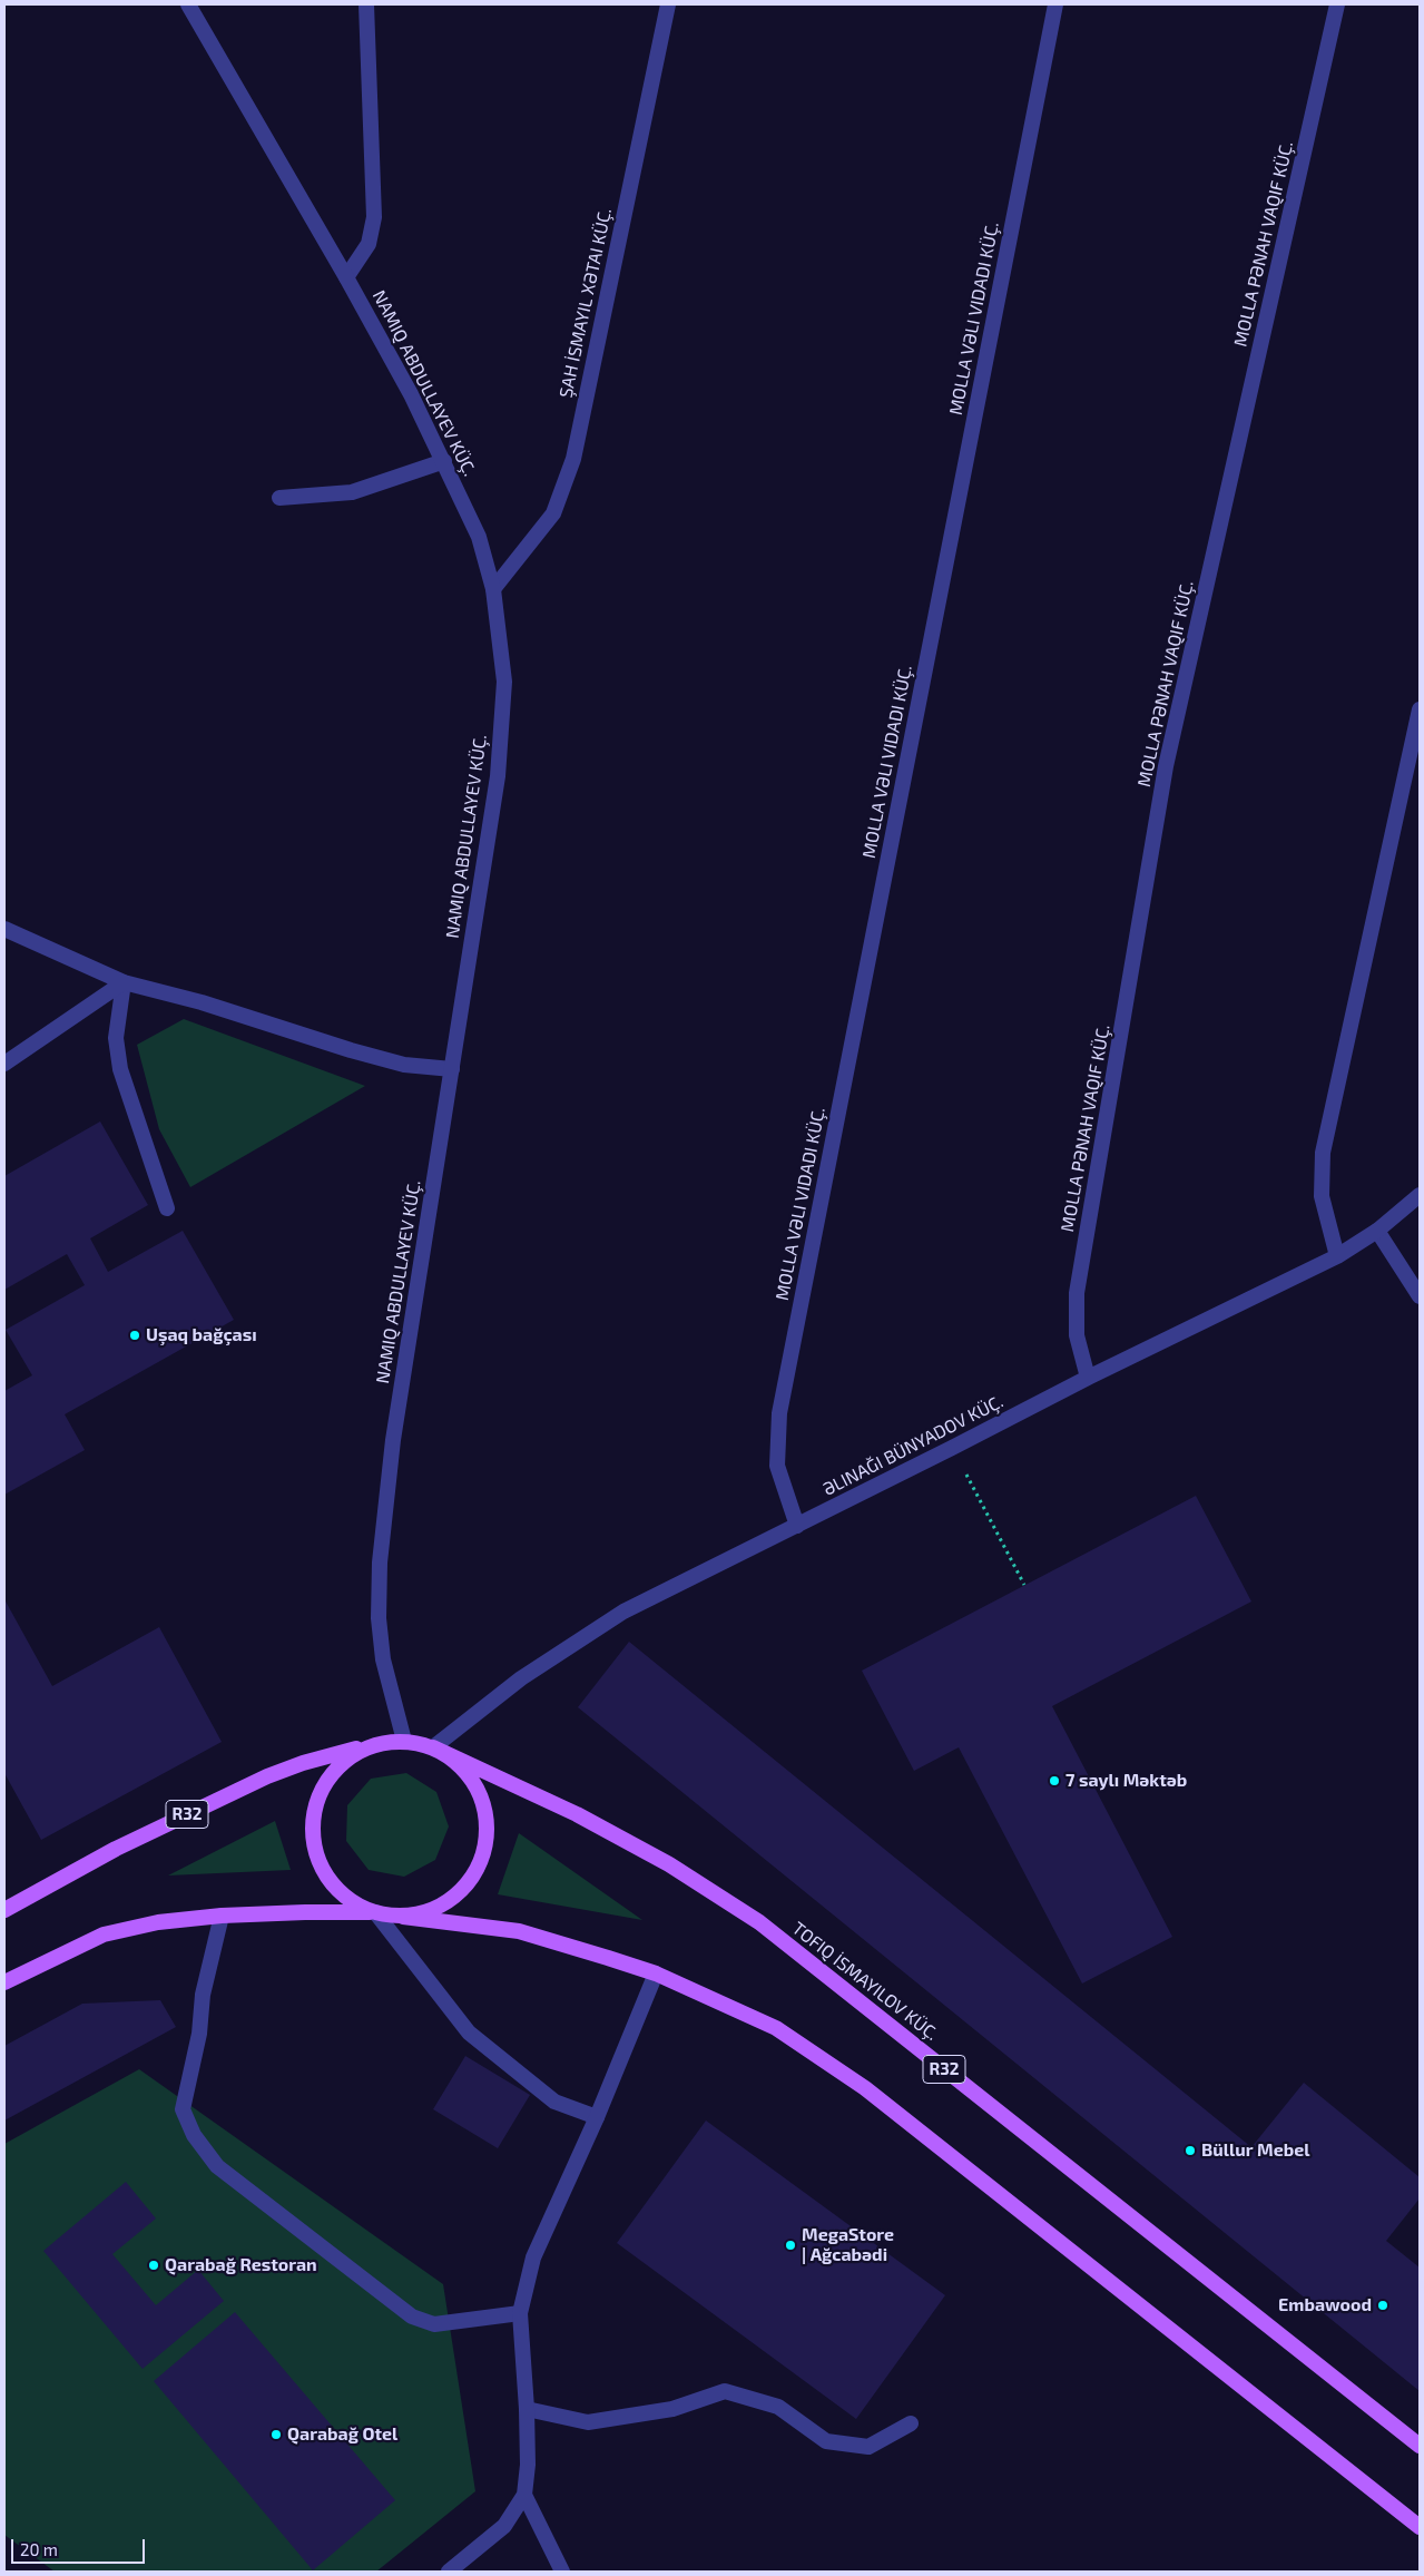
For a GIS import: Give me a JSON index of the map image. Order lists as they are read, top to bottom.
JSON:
{
  "streets": {
    "main road": ["R32"],
    "street": ["MOLLA PƏNAH VAQIF KÜÇ.", "MOLLA VƏLI VIDADI KÜÇ.", "NAMIQ ABDULLAYEV KÜÇ."]
  },
  "crossings": [
    ["NAMIQ ABDULLAYEV KÜÇ.", "R32"]
  ],
  "places": [
    "Uşaq bağçası",
    "7 saylı Məktəb",
    "Büllur Mebel",
    "MegaStore | Ağcabədi",
    "Qarabağ Restoran",
    "Embawood",
    "Qarabağ Otel"
  ],
  "scale_bar": "20 m"
}
